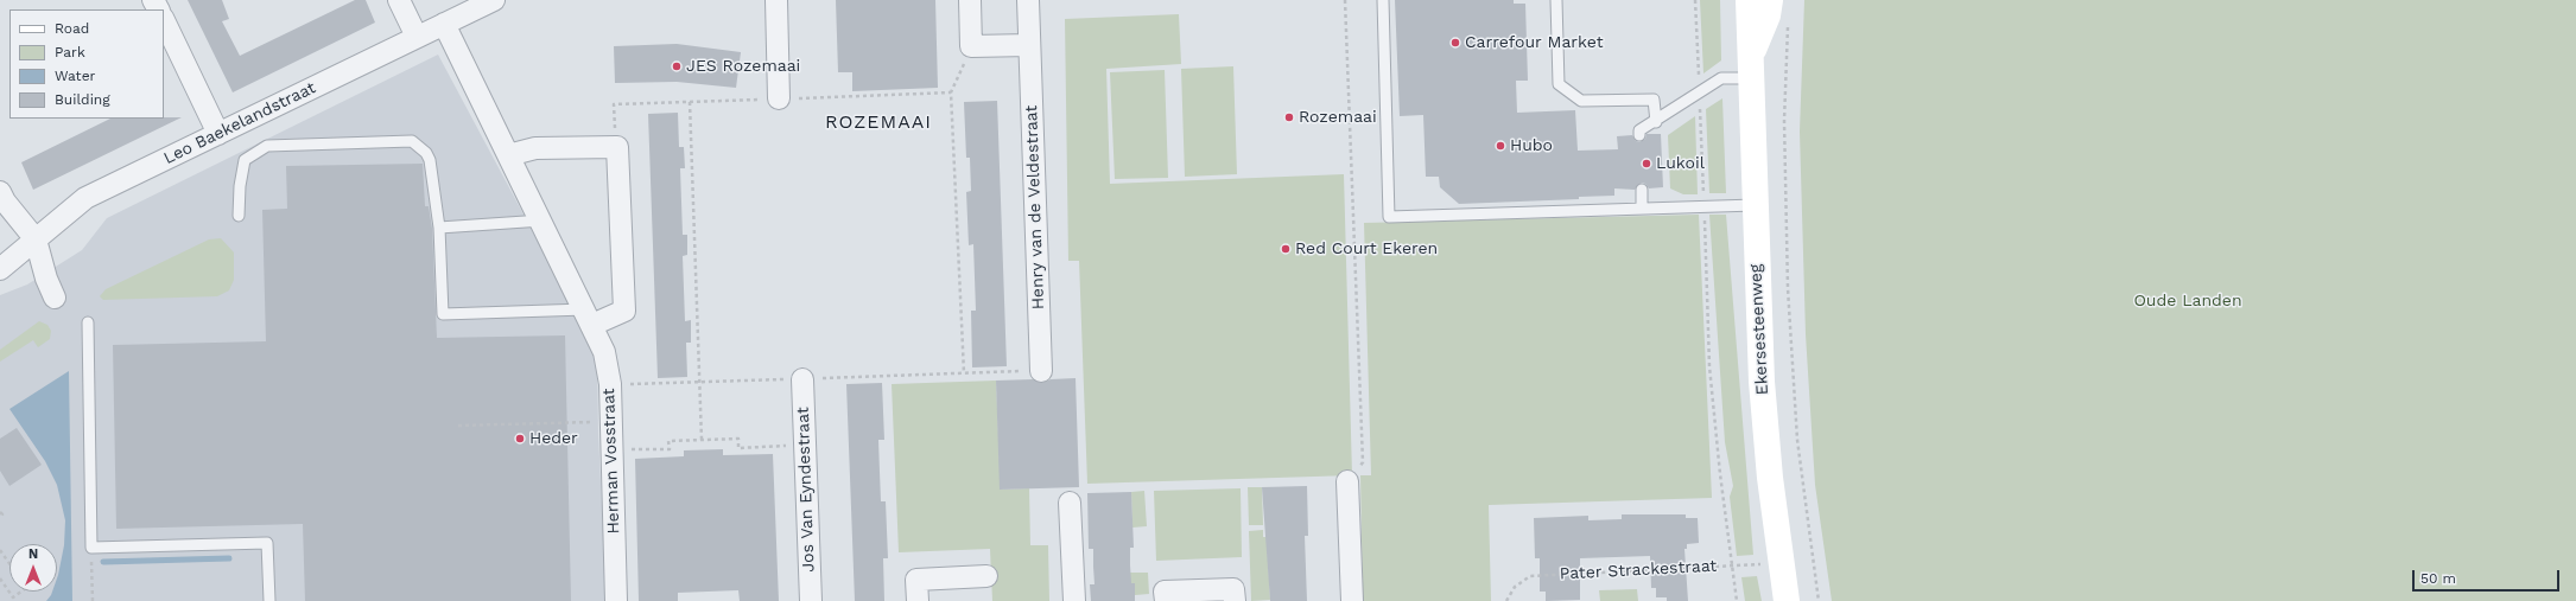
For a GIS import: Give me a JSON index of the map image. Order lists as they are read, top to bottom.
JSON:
{
  "streets": {
    "main road": ["Ekersesteenweg"],
    "street": [
      "Leo Baekelandstraat",
      "Henry van de Veldestraat",
      "Herman Vosstraat",
      "Jos Van Eyndestraat"
    ],
    "path": ["Pater Strackestraat"]
  },
  "crossings": [
    ["Leo Baekelandstraat", "Herman Vosstraat"],
    ["Ekersesteenweg", "Pater Strackestraat"]
  ],
  "districts": ["ROZEMAAI"],
  "parks": ["Oude Landen"],
  "places": [
    "Carrefour Market",
    "JES Rozemaai",
    "Rozemaai",
    "Hubo",
    "Lukoil",
    "Red Court Ekeren",
    "Heder"
  ],
  "legend": [
    "Road",
    "Park",
    "Water",
    "Building"
  ],
  "scale_bar": "50 m",
  "north": "top"
}
